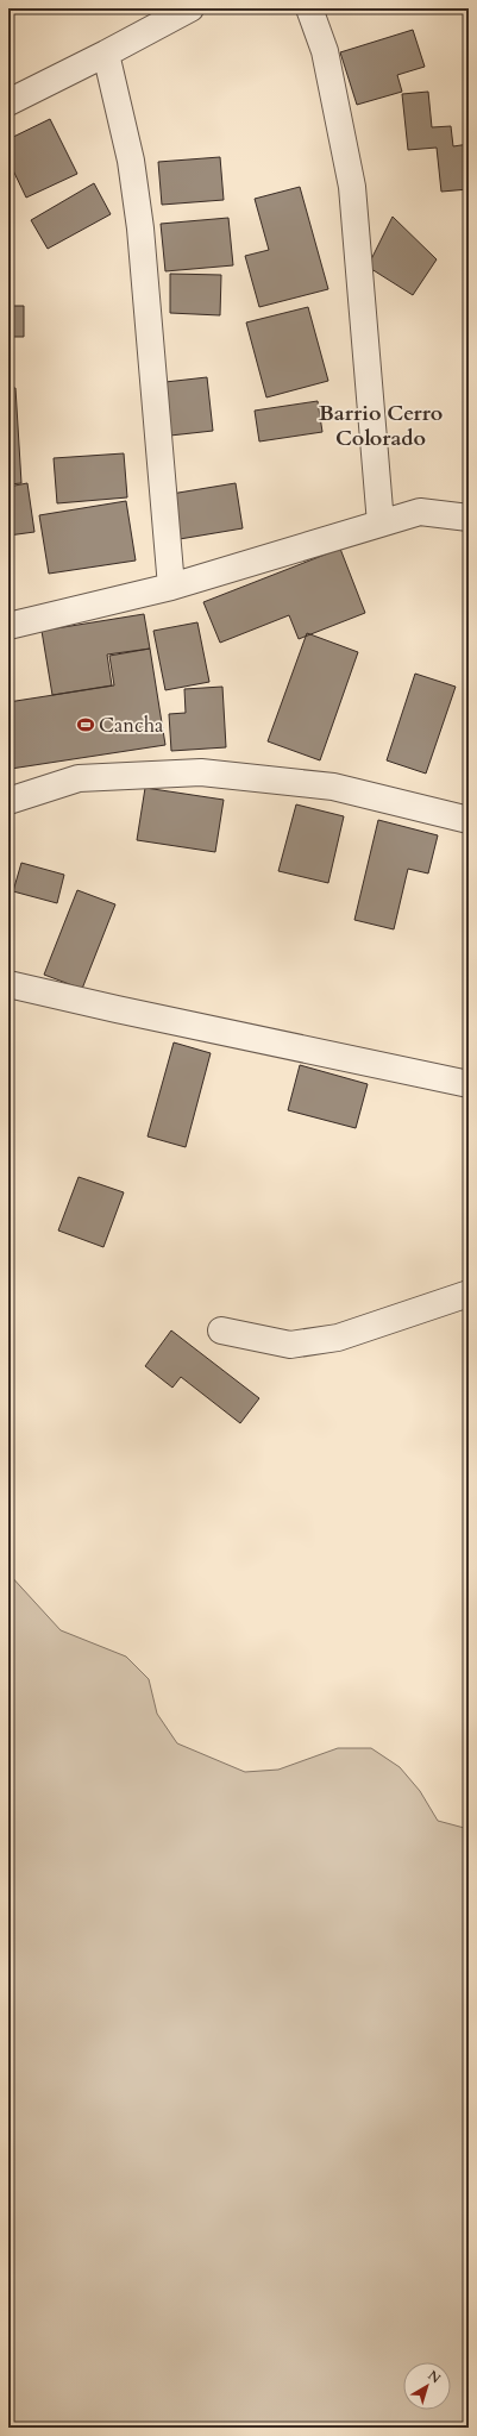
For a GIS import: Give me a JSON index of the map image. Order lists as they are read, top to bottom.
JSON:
{
  "districts": ["Barrio Cerro Colorado"],
  "places": {
    "sports": ["Cancha"]
  },
  "north": "top right"
}
